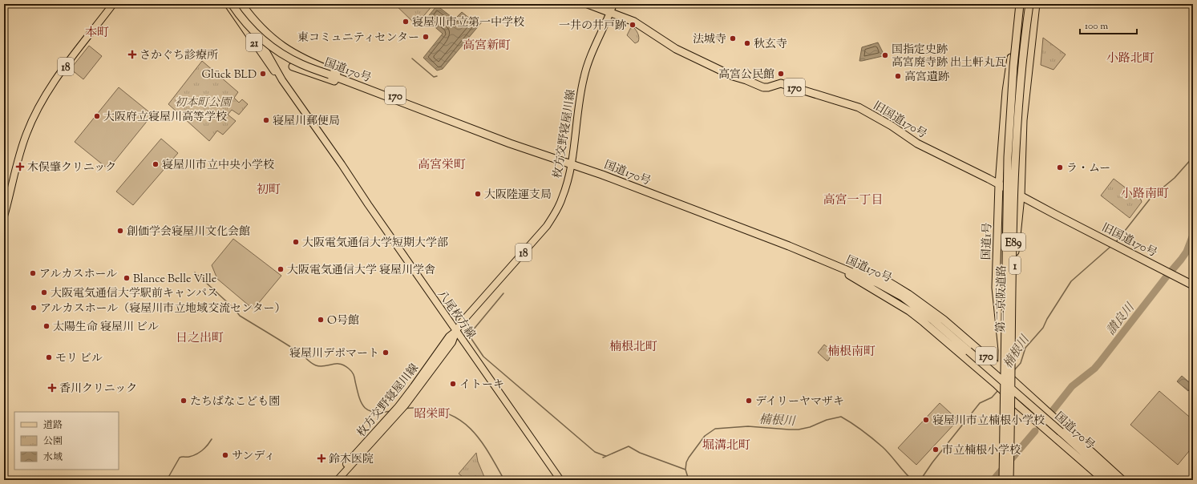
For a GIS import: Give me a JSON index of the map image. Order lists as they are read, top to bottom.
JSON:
{
  "streets": {
    "highway": [
      "国道170号",
      "170",
      "旧国道170号",
      "国道1号",
      "E89",
      "1",
      "第二京阪道路"
    ],
    "main road": [
      "21",
      "18",
      "枚方交野寝屋川線",
      "八尾枚方線"
    ]
  },
  "crossings": [
    ["国道170号", "170"],
    ["国道170号", "枚方交野寝屋川線"],
    ["170", "国道1号"],
    ["170", "1"],
    ["旧国道170号", "枚方交野寝屋川線"],
    ["旧国道170号", "国道1号"],
    ["旧国道170号", "1"],
    ["枚方交野寝屋川線", "八尾枚方線"],
    ["国道1号", "第二京阪道路"],
    ["1", "第二京阪道路"]
  ],
  "districts": [
    "本町",
    "高宮新町",
    "小路北町",
    "高宮栄町",
    "初町",
    "小路南町",
    "高宮一丁目",
    "日之出町",
    "楠根北町",
    "楠根南町",
    "昭栄町",
    "堀溝北町"
  ],
  "water": ["讃良川", "楠根川"],
  "parks": ["初本町公園"],
  "places": {
    "other": [
      "寝屋川市立第一中学校",
      "一井の井戸跡",
      "東コミュニティセンター",
      "法城寺",
      "秋玄寺",
      "国指定史跡 高宮廃寺跡 出土軒丸瓦",
      "Glück BLD",
      "高宮公民館",
      "高宮遺跡",
      "大阪府立寝屋川高等学校",
      "寝屋川郵便局",
      "寝屋川市立中央小学校",
      "ラ・ムー",
      "大阪陸運支局",
      "創価学会寝屋川文化会館",
      "大阪電気通信大学短期大学部",
      "大阪電気通信大学 寝屋川学舎",
      "アルカスホール",
      "Blance Belle Ville",
      "大阪電気通信大学駅前キャンパス",
      "アルカスホール（寝屋川市立地域交流センター）",
      "O号館",
      "太陽生命 寝屋川 ビル",
      "寝屋川デポマート",
      "モリ ビル",
      "イトーキ",
      "たちばなこども園",
      "デイリーヤマザキ",
      "寝屋川市立楠根小学校",
      "市立楠根小学校",
      "サンディ"
    ],
    "health": [
      "さかぐち診療所",
      "木俣肇クリニック",
      "香川クリニック",
      "鈴木医院"
    ]
  },
  "legend": ["道路", "公園", "水域"],
  "scale_bar": "100 m"
}
